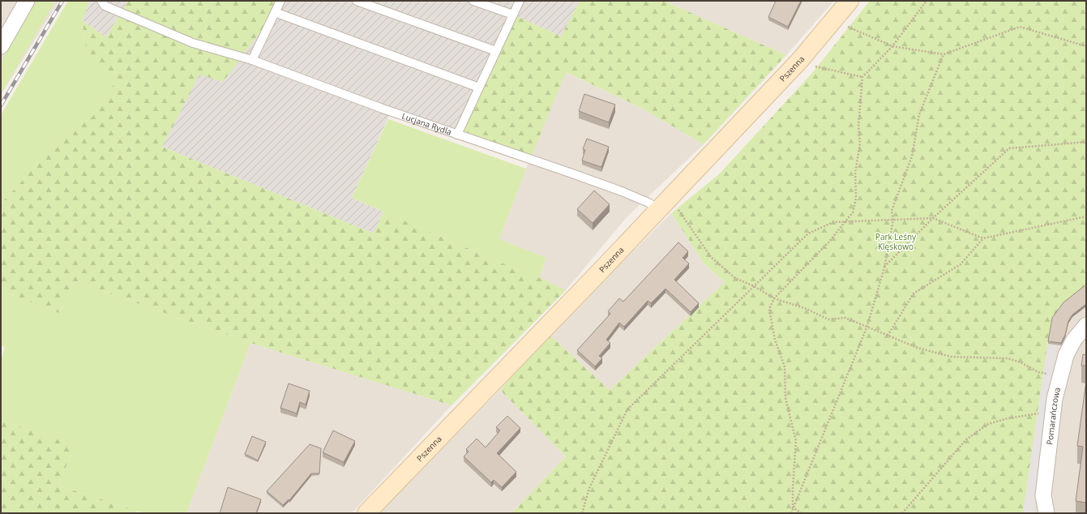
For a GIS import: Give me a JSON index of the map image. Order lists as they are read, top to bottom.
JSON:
{
  "streets": {
    "street": ["Pszenna", "Pomarańczowa"],
    "lane": ["Lucjana Rydla"]
  },
  "crossings": [
    ["Pszenna", "Lucjana Rydla"]
  ],
  "parks": ["Park Leśny Klęskowo"]
}
